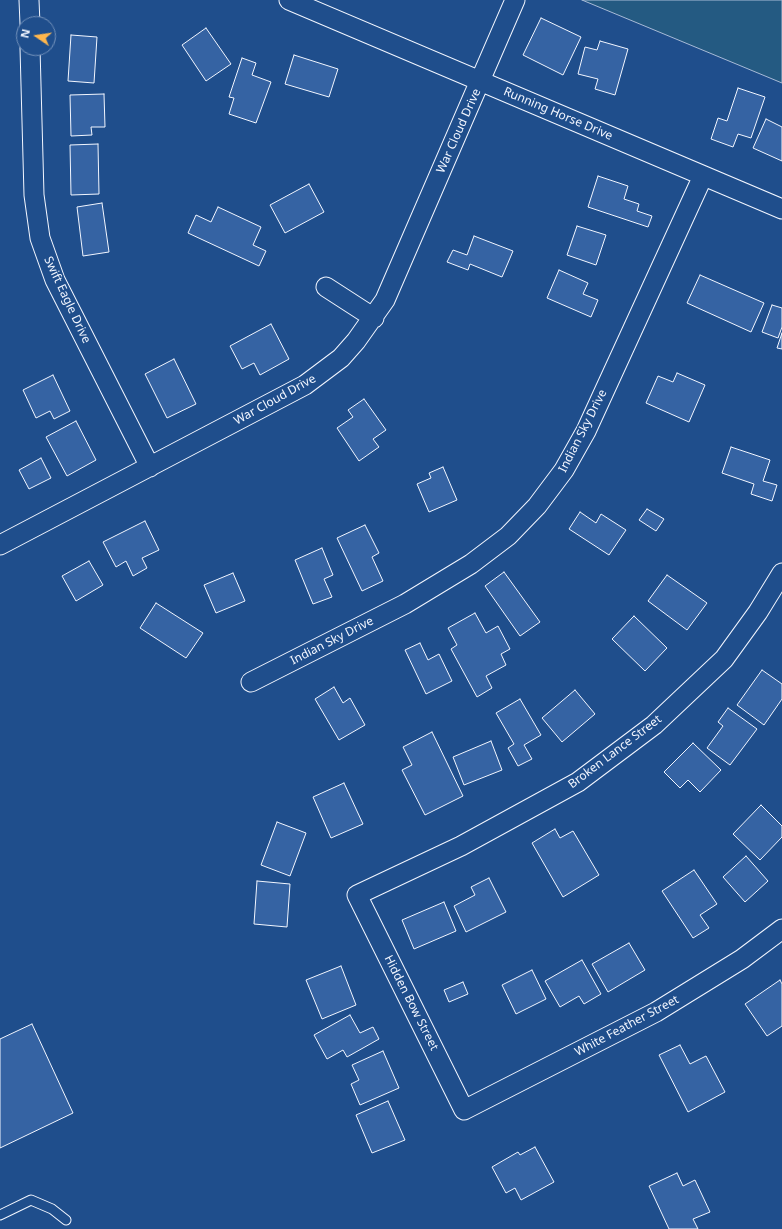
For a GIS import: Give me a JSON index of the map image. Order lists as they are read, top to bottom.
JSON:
{
  "streets": {
    "street": [
      "Running Horse Drive",
      "War Cloud Drive",
      "Swift Eagle Drive",
      "Indian Sky Drive",
      "Broken Lance Street",
      "Hidden Bow Street",
      "White Feather Street"
    ]
  },
  "crossings": [
    ["Running Horse Drive", "War Cloud Drive"],
    ["Running Horse Drive", "Indian Sky Drive"],
    ["War Cloud Drive", "Swift Eagle Drive"],
    ["Broken Lance Street", "Hidden Bow Street"],
    ["Hidden Bow Street", "White Feather Street"]
  ],
  "north": "left"
}
